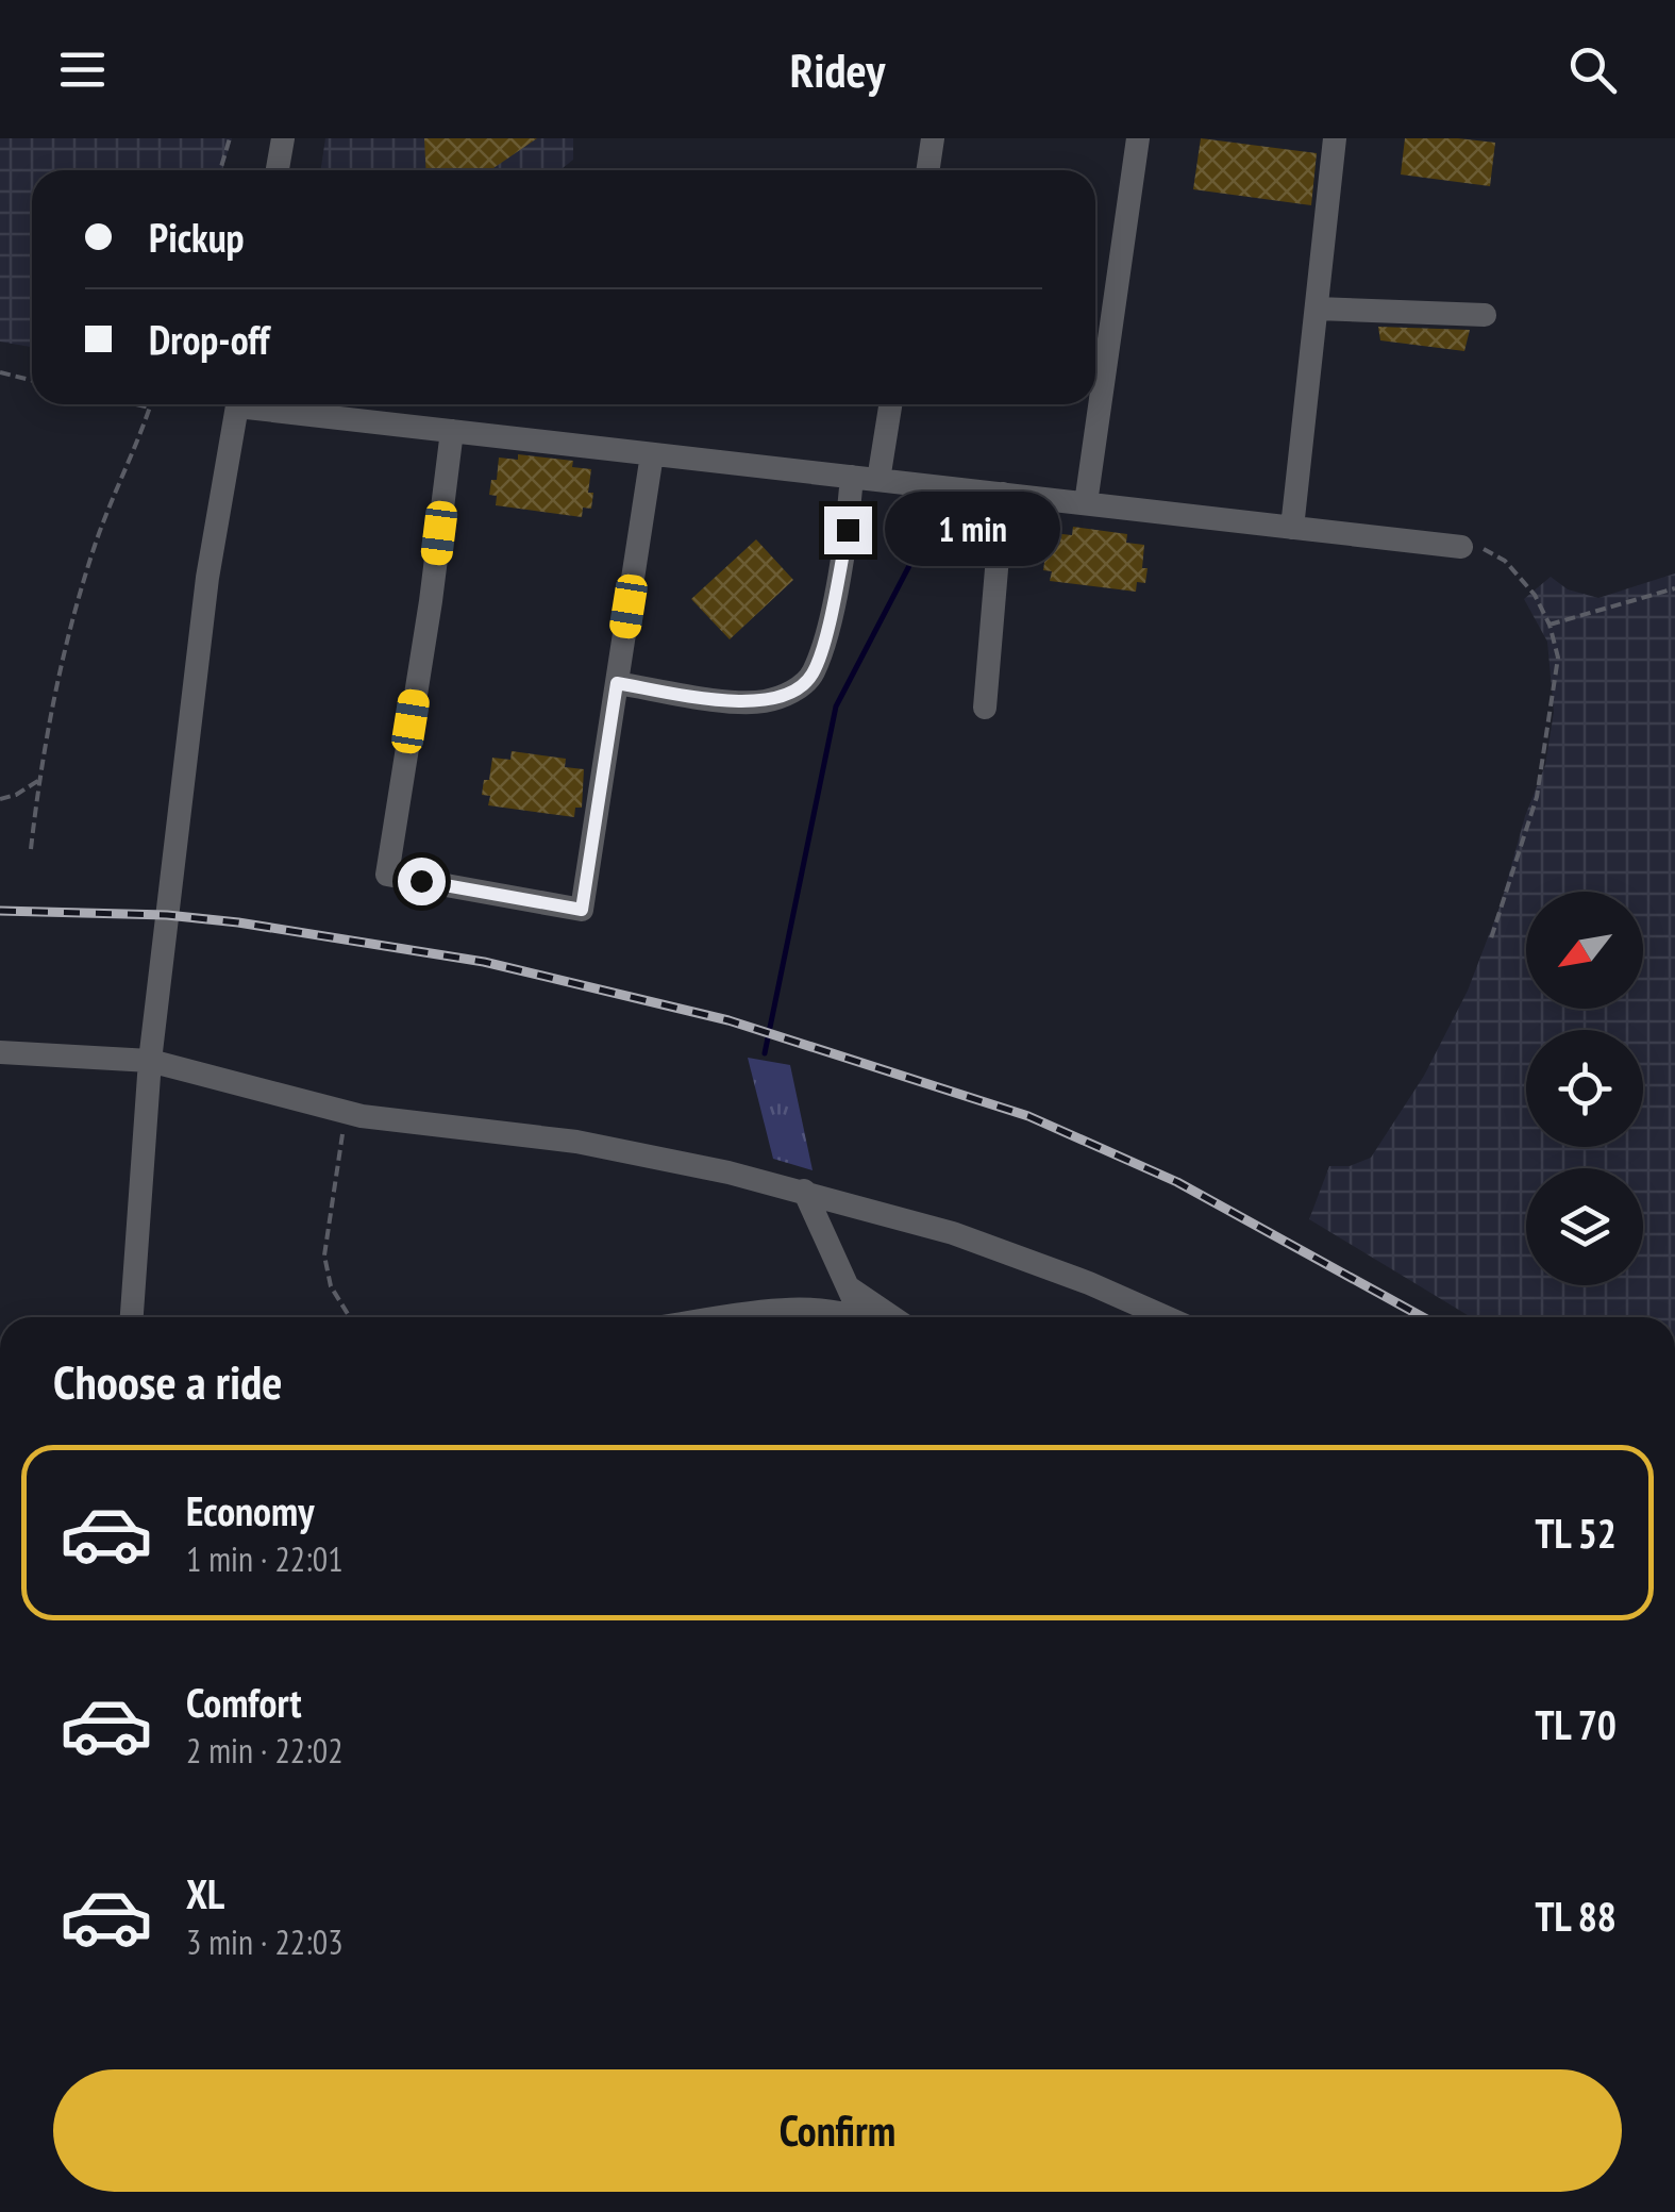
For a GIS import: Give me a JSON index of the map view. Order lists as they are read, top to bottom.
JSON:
{
  "north": "bottom left",
  "page": {
    "header": "Ridey",
    "banner": ["Pickup", "Drop-off"],
    "bubble": "1 min",
    "heading": "Choose a ride",
    "list": [
      {
        "name": "Economy",
        "note": "1 min · 22:01",
        "value": "TL 52"
      },
      {
        "name": "Comfort",
        "note": "2 min · 22:02",
        "value": "TL 70"
      },
      {
        "name": "XL",
        "note": "3 min · 22:03",
        "value": "TL 88"
      }
    ],
    "buttons": "Confirm"
  }
}
